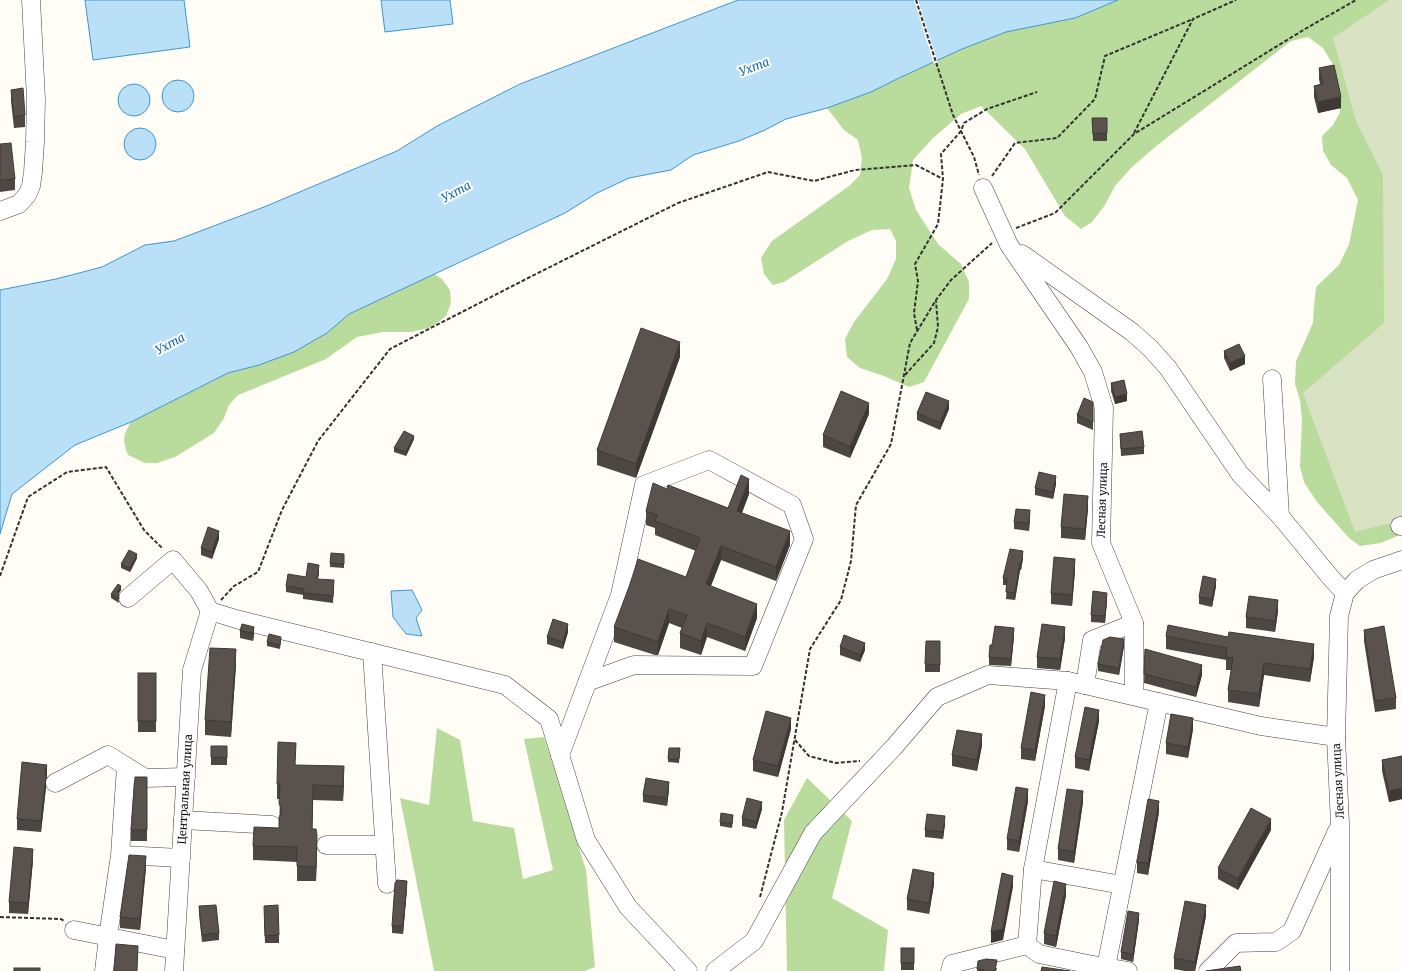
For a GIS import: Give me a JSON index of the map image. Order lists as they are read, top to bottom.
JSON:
{
  "streets": {
    "street": ["Лесная улица", "Центральная улица"]
  },
  "water": ["Ухта"]
}
